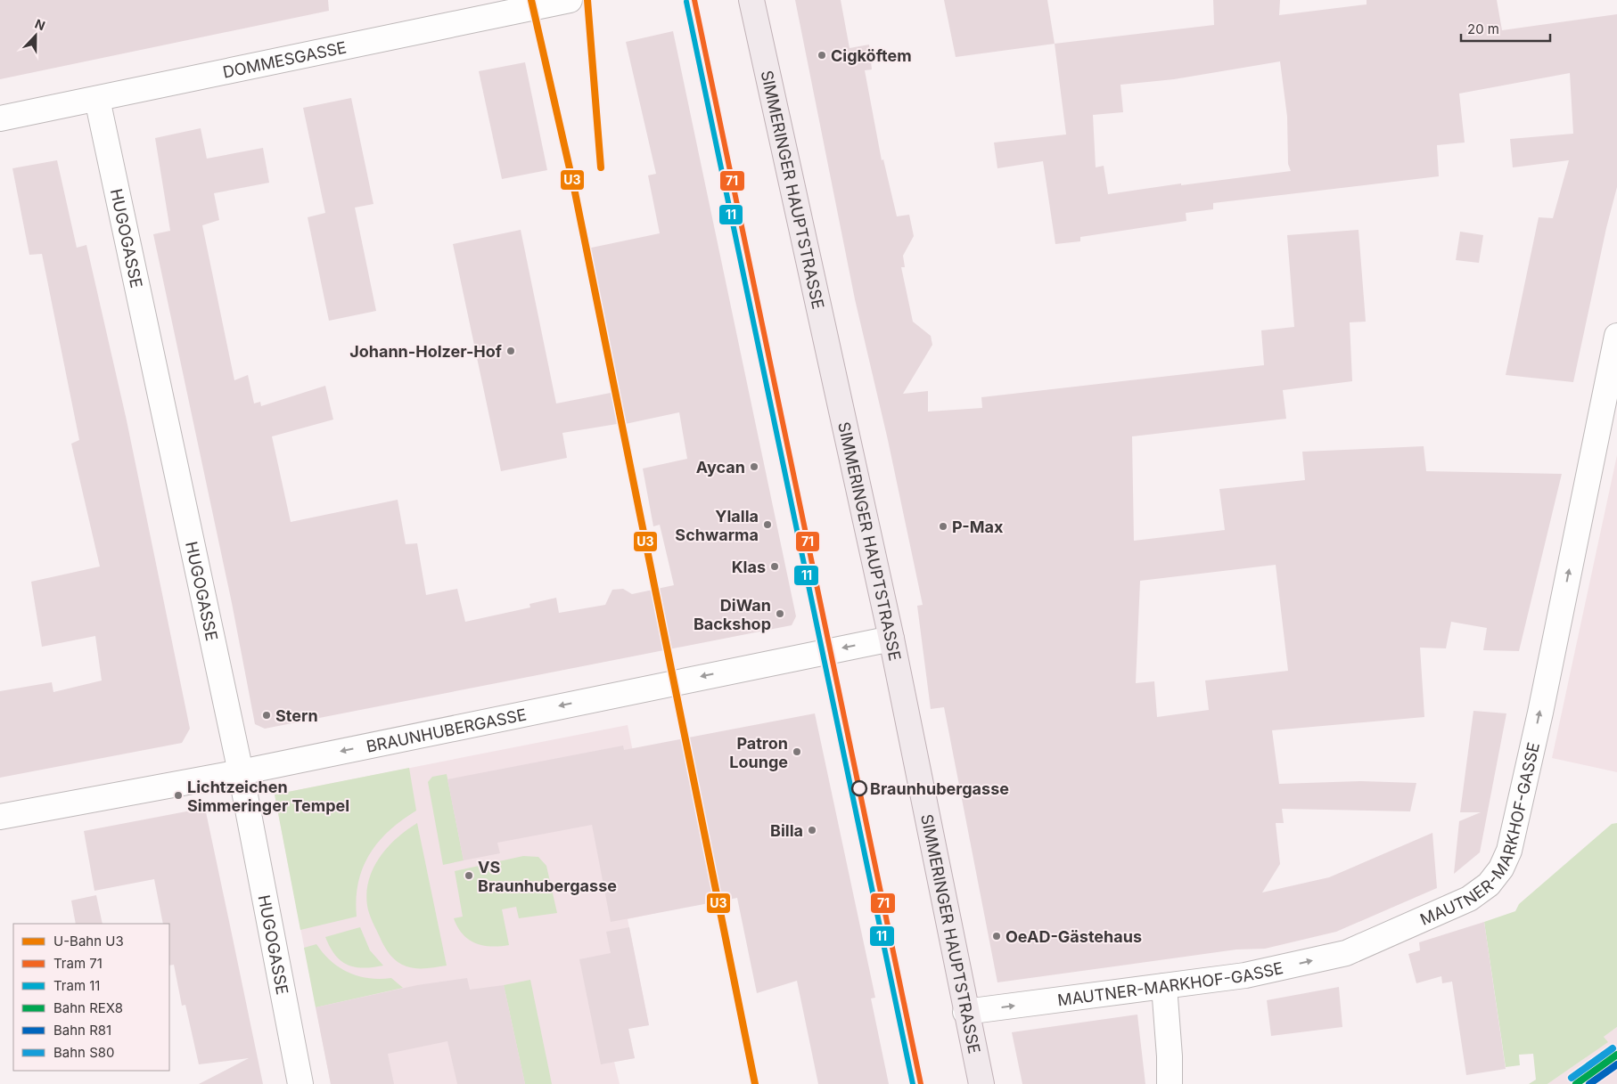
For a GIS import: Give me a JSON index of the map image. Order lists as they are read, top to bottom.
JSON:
{
  "streets": {
    "main road": ["SIMMERINGER HAUPTSTRASSE"],
    "street": [
      "DOMMESGASSE",
      "HUGOGASSE",
      "BRAUNHUBERGASSE",
      "MAUTNER-MARKHOF-GASSE"
    ]
  },
  "crossings": [
    ["DOMMESGASSE", "HUGOGASSE"],
    ["SIMMERINGER HAUPTSTRASSE", "BRAUNHUBERGASSE"],
    ["SIMMERINGER HAUPTSTRASSE", "MAUTNER-MARKHOF-GASSE"],
    ["HUGOGASSE", "BRAUNHUBERGASSE"]
  ],
  "one_way": ["BRAUNHUBERGASSE", "MAUTNER-MARKHOF-GASSE"],
  "places": [
    "Cigköftem",
    "Johann-Holzer-Hof",
    "Aycan",
    "Ylalla Schwarma",
    "P-Max",
    "Klas",
    "DiWan Backshop",
    "Stern",
    "Patron Lounge",
    "Braunhubergasse",
    "Lichtzeichen Simmeringer Tempel",
    "Billa",
    "VS Braunhubergasse",
    "OeAD-Gästehaus"
  ],
  "lines": [
    "metro line U3",
    "tram line 71",
    "tram line 11",
    "rail line S80",
    "rail line REX8",
    "rail line R81"
  ],
  "legend": [
    "U-Bahn U3",
    "Tram 71",
    "Tram 11",
    "Bahn REX8",
    "Bahn R81",
    "Bahn S80"
  ],
  "scale_bar": "20 m",
  "north": "top"
}
